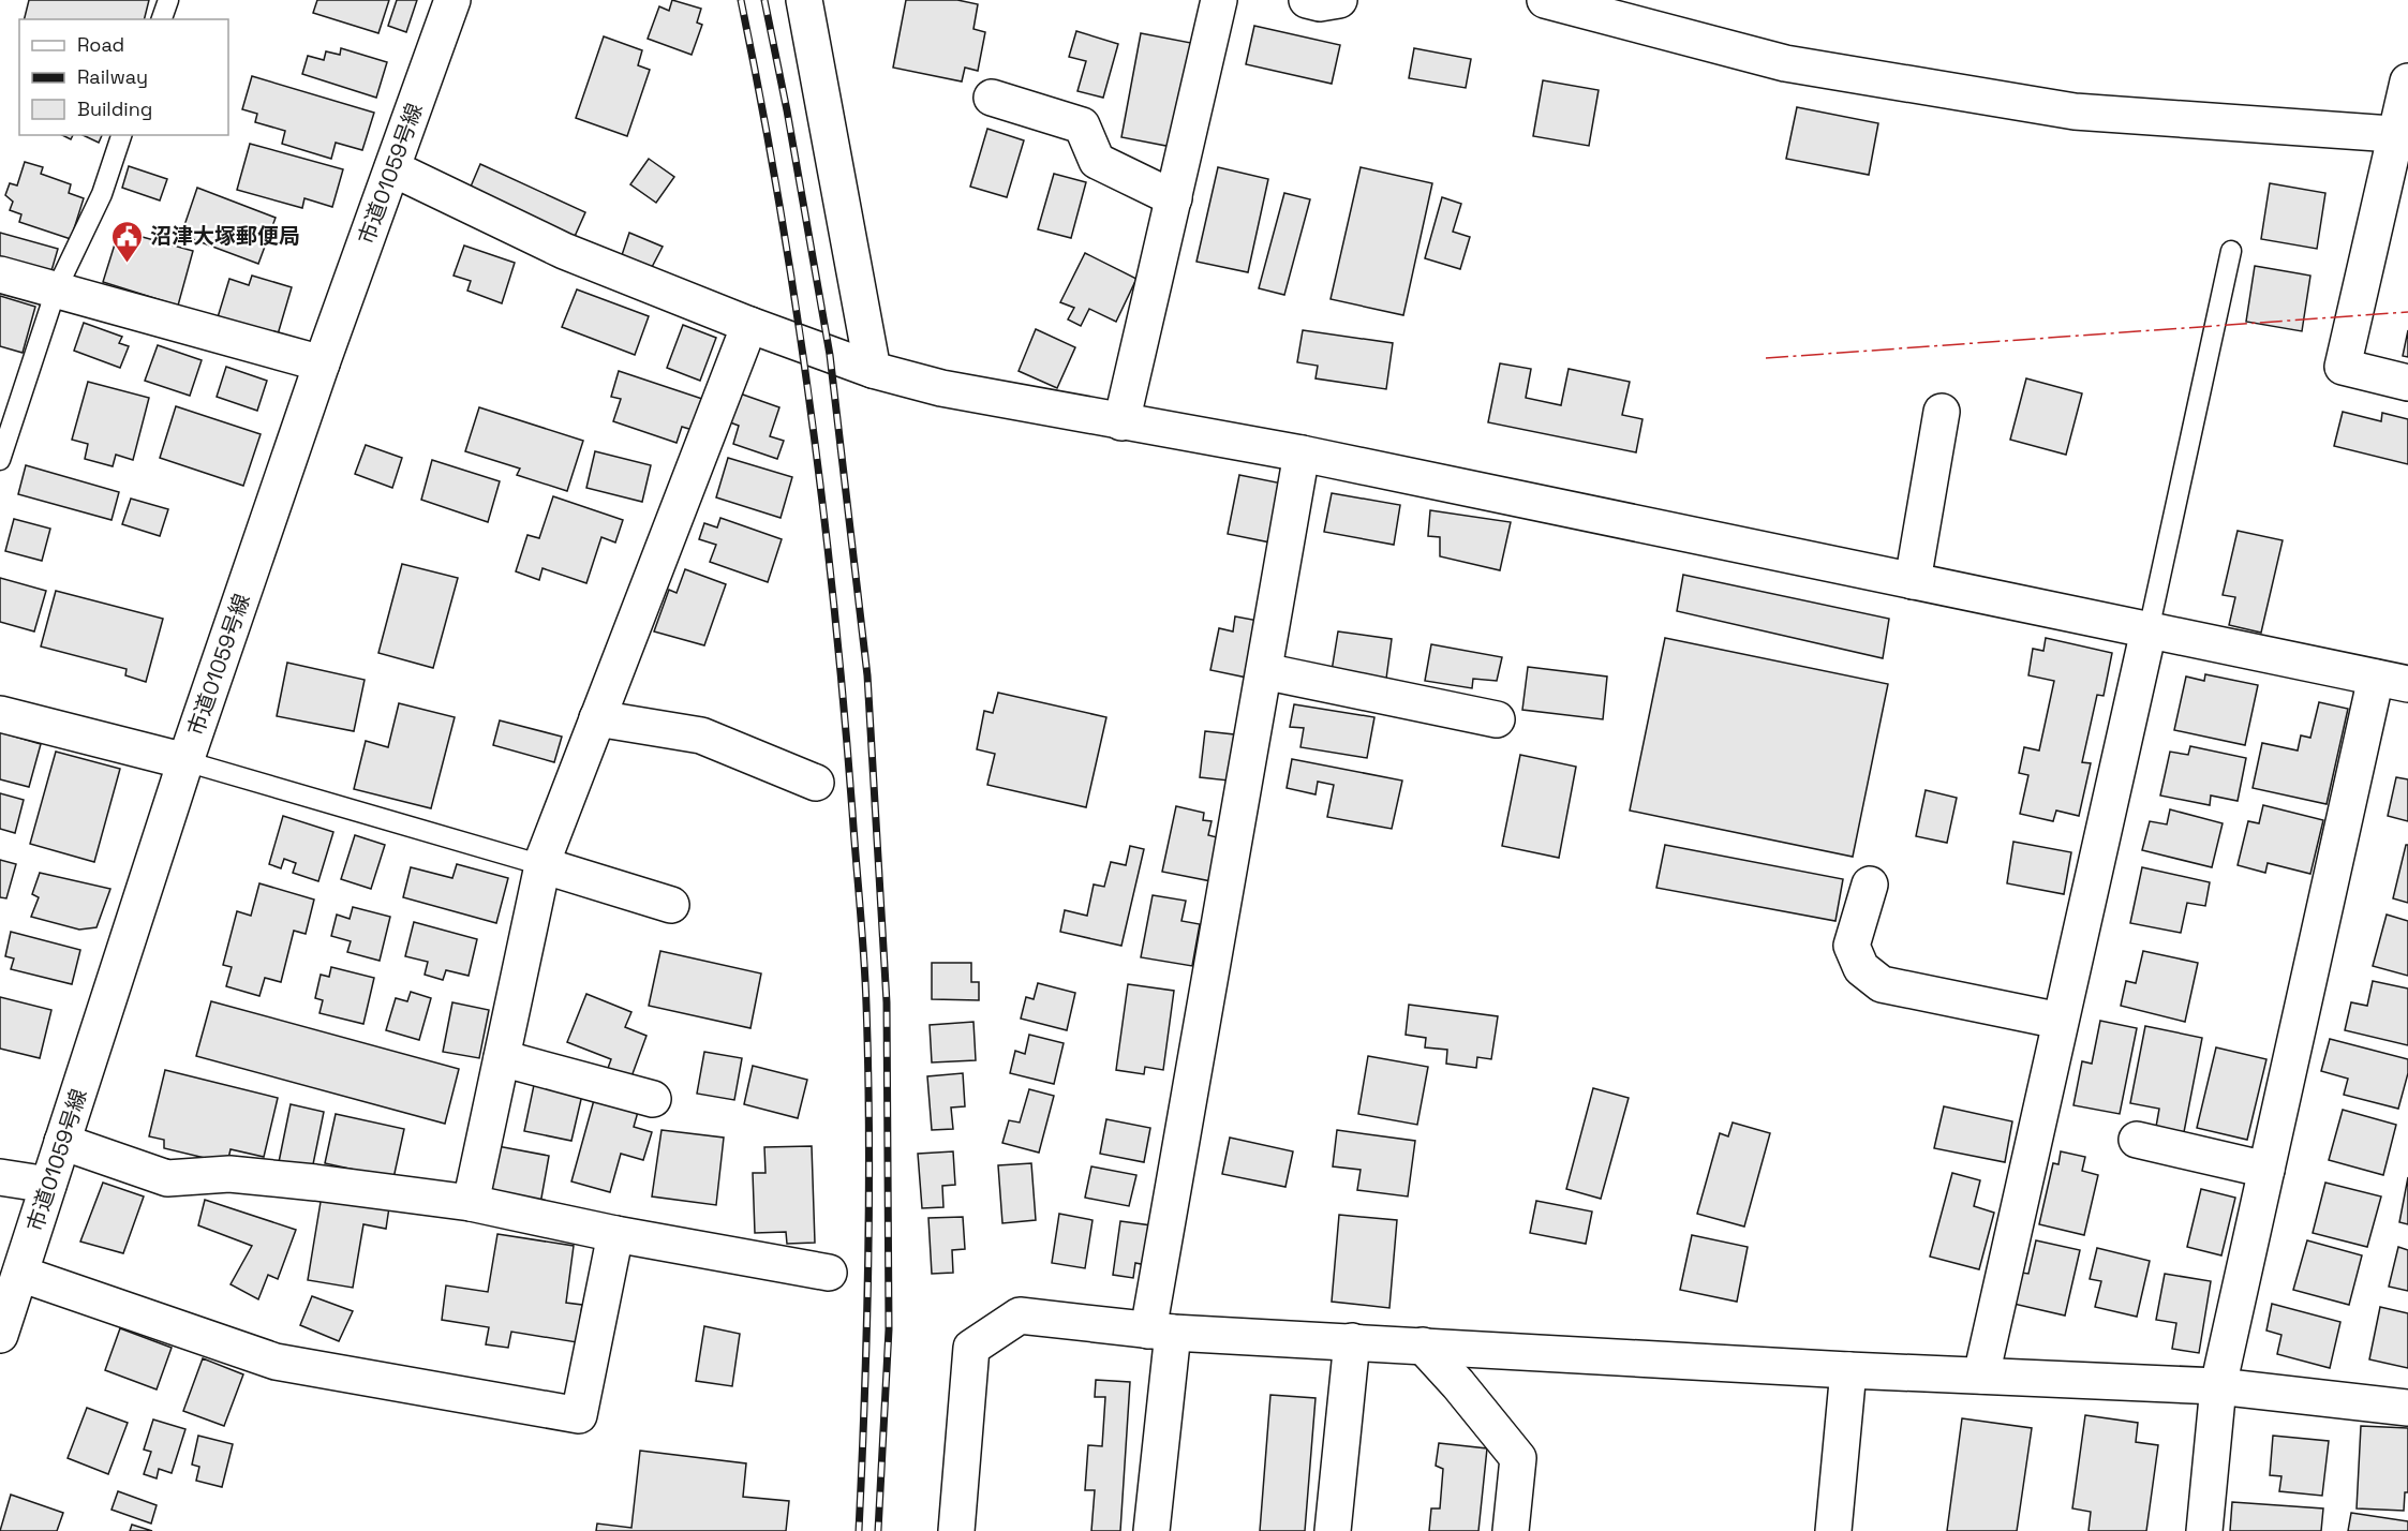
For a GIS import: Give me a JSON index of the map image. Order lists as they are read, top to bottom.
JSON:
{
  "streets": {
    "street": ["市道01059号線"]
  },
  "places": {
    "public building": ["沼津大塚郵便局"]
  },
  "legend": ["Road", "Railway", "Building"]
}
